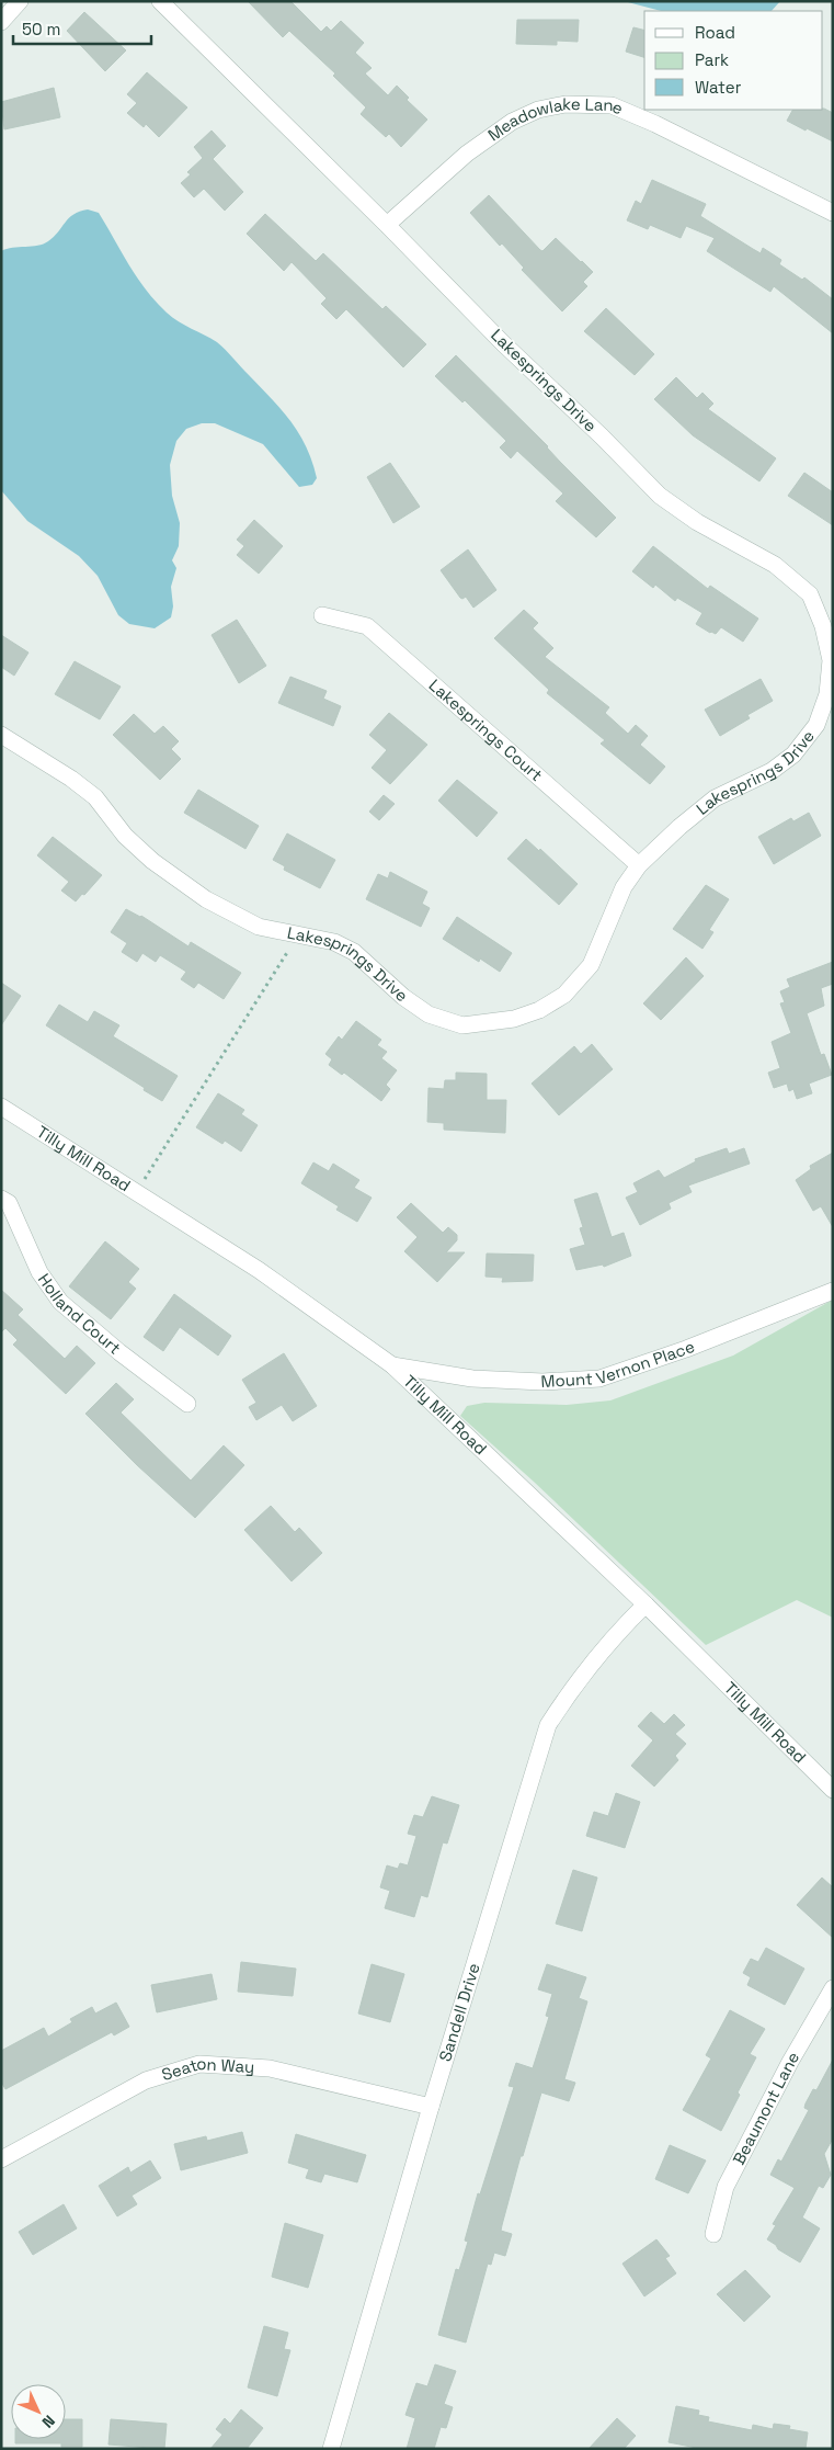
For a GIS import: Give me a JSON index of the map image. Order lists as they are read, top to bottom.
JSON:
{
  "streets": {
    "street": [
      "Meadowlake Lane",
      "Lakesprings Drive",
      "Lakesprings Court",
      "Tilly Mill Road",
      "Holland Court",
      "Mount Vernon Place",
      "Sandell Drive",
      "Seaton Way",
      "Beaumont Lane"
    ]
  },
  "crossings": [
    ["Meadowlake Lane", "Lakesprings Drive"],
    ["Lakesprings Drive", "Lakesprings Court"],
    ["Tilly Mill Road", "Mount Vernon Place"],
    ["Tilly Mill Road", "Sandell Drive"],
    ["Sandell Drive", "Seaton Way"]
  ],
  "legend": ["Road", "Park", "Water"],
  "scale_bar": "50 m",
  "north": "bottom right"
}
